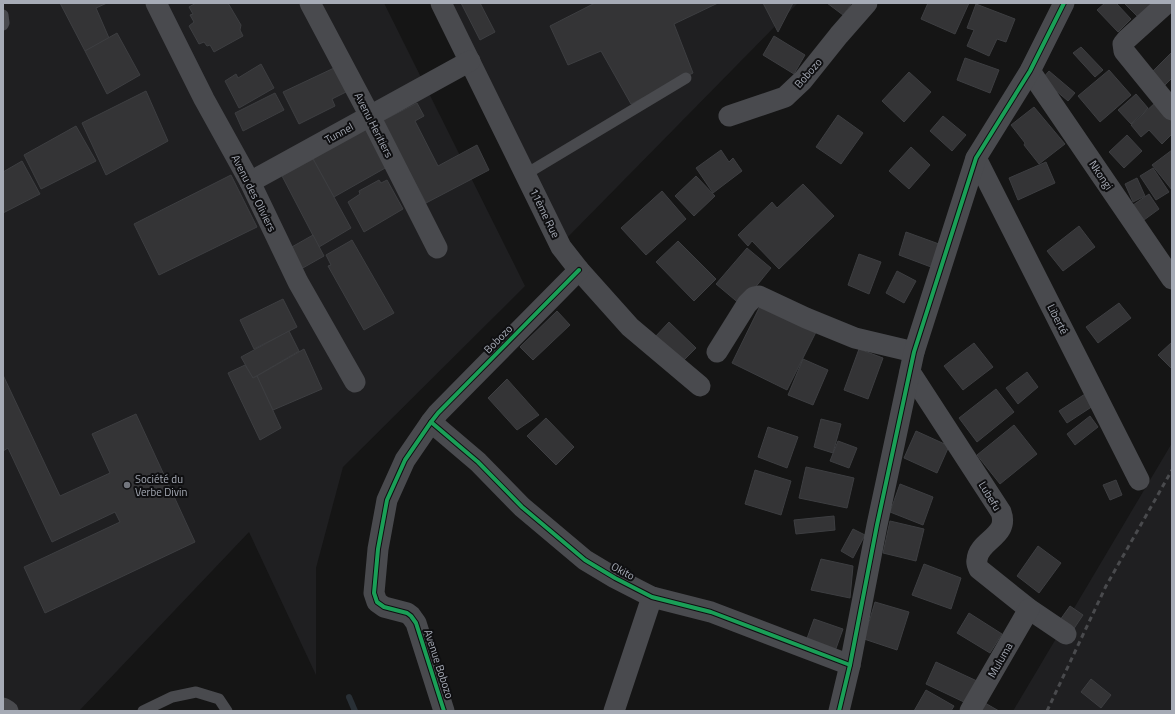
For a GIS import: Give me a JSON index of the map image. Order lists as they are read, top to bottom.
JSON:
{
  "streets": {
    "street": [
      "Bobozo",
      "Avenu Heritiers",
      "Tunnel",
      "Nkongi",
      "Avenu des Oliviers",
      "11ème Rue",
      "Liberté",
      "Lubefu",
      "Okito",
      "Muluma",
      "Avenue Bobozo"
    ]
  },
  "crossings": [
    ["Bobozo", "11ème Rue"],
    ["Bobozo", "Okito"],
    ["Bobozo", "Avenue Bobozo"],
    ["Avenu Heritiers", "Tunnel"],
    ["Tunnel", "Avenu des Oliviers"],
    ["Tunnel", "11ème Rue"],
    ["Lubefu", "Muluma"],
    ["Okito", "Avenue Bobozo"]
  ],
  "places": ["Société du Verbe Divin"]
}
